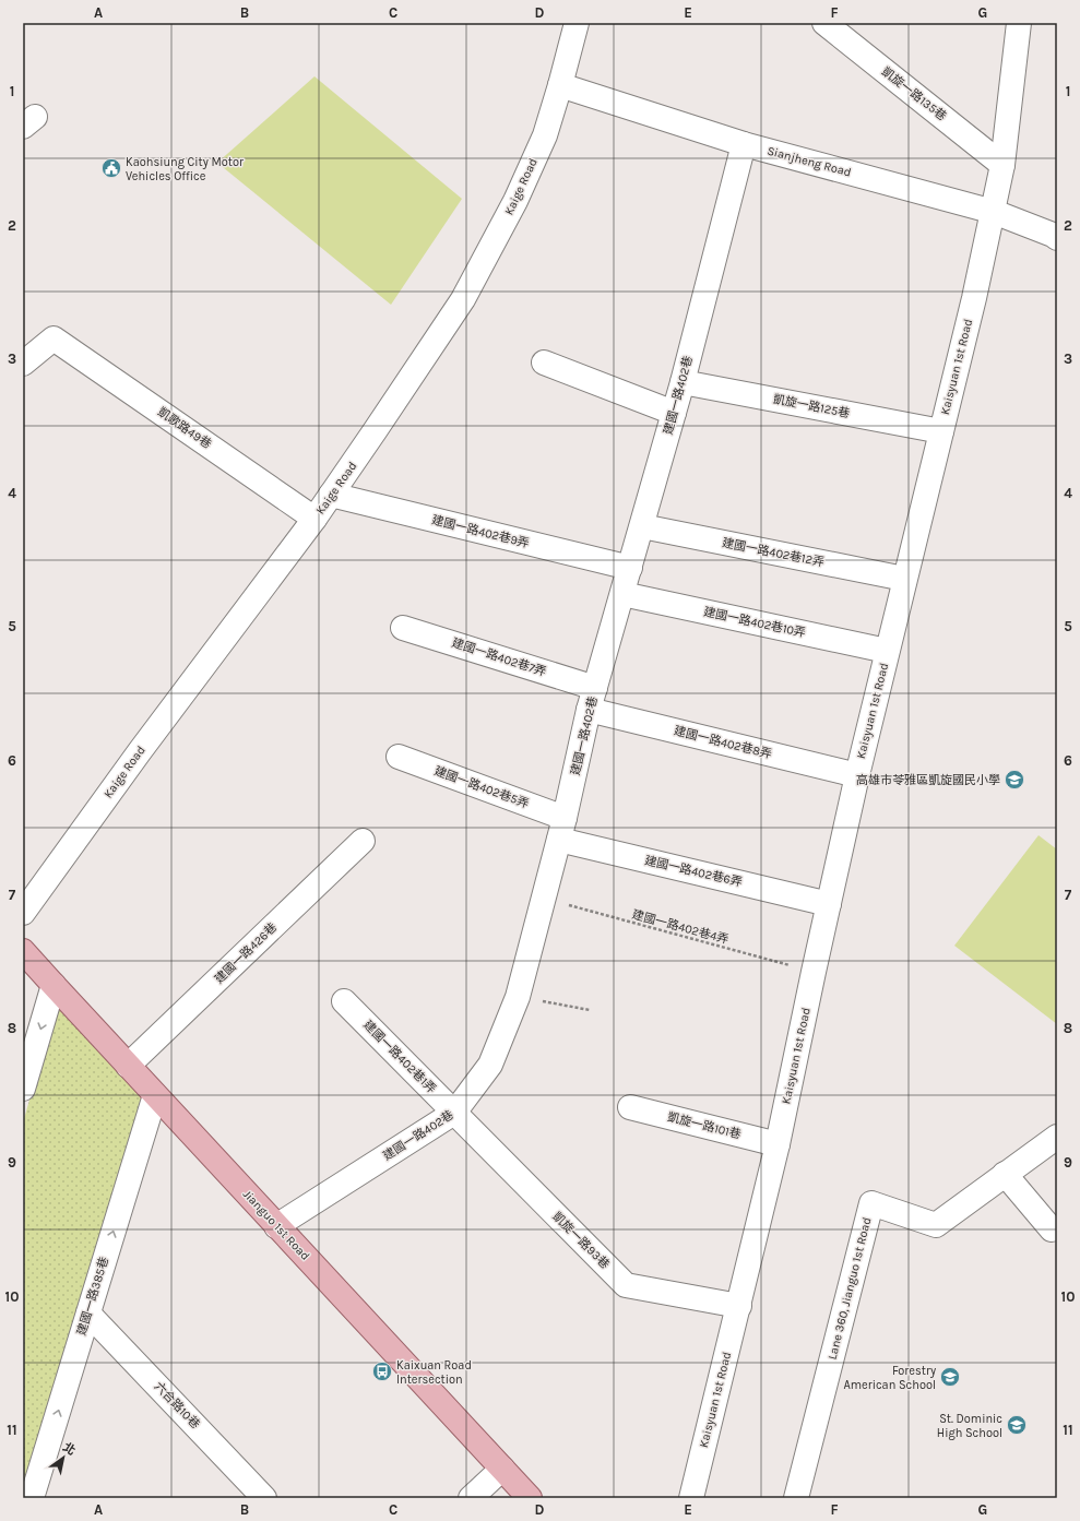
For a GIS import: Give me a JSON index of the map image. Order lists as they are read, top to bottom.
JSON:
{
  "streets": {
    "main road": ["Jianguo 1st Road"],
    "street": [
      "凱旋一路135巷",
      "Sianjheng Road",
      "Kaige Road",
      "Kaisyuan 1st Road",
      "建國一路402巷",
      "凱旋一路125巷",
      "凱歌路49巷",
      "建國一路402巷9弄",
      "建國一路402巷12弄",
      "建國一路402巷10弄",
      "建國一路402巷7弄",
      "建國一路402巷8弄",
      "建國一路402巷5弄",
      "建國一路402巷6弄",
      "建國一路426巷",
      "建國一路402巷1弄",
      "凱旋一路101巷",
      "凱旋一路93巷",
      "Lane 360, Jianguo 1st Road",
      "建國一路385巷",
      "六合路10巷"
    ],
    "path": ["建國一路402巷4弄"]
  },
  "crossings": [
    ["凱旋一路135巷", "Kaisyuan 1st Road"],
    ["Sianjheng Road", "Kaige Road"],
    ["Sianjheng Road", "Kaisyuan 1st Road"],
    ["Sianjheng Road", "建國一路402巷"],
    ["Kaige Road", "凱歌路49巷"],
    ["Kaige Road", "建國一路402巷9弄"],
    ["Kaisyuan 1st Road", "凱旋一路125巷"],
    ["Kaisyuan 1st Road", "建國一路402巷12弄"],
    ["Kaisyuan 1st Road", "建國一路402巷10弄"],
    ["Kaisyuan 1st Road", "建國一路402巷8弄"],
    ["Kaisyuan 1st Road", "建國一路402巷6弄"],
    ["Kaisyuan 1st Road", "建國一路402巷4弄"],
    ["Kaisyuan 1st Road", "凱旋一路101巷"],
    ["Kaisyuan 1st Road", "凱旋一路93巷"],
    ["建國一路402巷", "凱旋一路125巷"],
    ["建國一路402巷", "建國一路402巷9弄"],
    ["建國一路402巷", "建國一路402巷12弄"],
    ["建國一路402巷", "建國一路402巷10弄"],
    ["建國一路402巷", "建國一路402巷7弄"],
    ["建國一路402巷", "建國一路402巷8弄"],
    ["建國一路402巷", "建國一路402巷5弄"],
    ["建國一路402巷", "建國一路402巷6弄"],
    ["建國一路402巷", "建國一路402巷4弄"],
    ["建國一路402巷", "建國一路402巷1弄"],
    ["建國一路402巷", "Jianguo 1st Road"],
    ["建國一路402巷", "凱旋一路93巷"],
    ["建國一路402巷7弄", "建國一路402巷8弄"],
    ["建國一路402巷5弄", "建國一路402巷6弄"],
    ["建國一路426巷", "Jianguo 1st Road"],
    ["建國一路402巷1弄", "凱旋一路93巷"],
    ["Jianguo 1st Road", "建國一路385巷"],
    ["建國一路385巷", "六合路10巷"]
  ],
  "one_way": ["建國一路385巷"],
  "places": {
    "public building": ["Kaohsiung City Motor Vehicles Office"],
    "school or university": ["高雄市苓雅區凱旋國民小學", "Forestry American School", "St. Dominic High School"],
    "bus stop": ["Kaixuan Road Intersection"]
  },
  "north": "top right",
  "grid": {
    "columns": [
      "A",
      "B",
      "C",
      "D",
      "E",
      "F",
      "G"
    ],
    "rows": [
      "1",
      "2",
      "3",
      "4",
      "5",
      "6",
      "7",
      "8",
      "9",
      "10",
      "11"
    ]
  }
}
